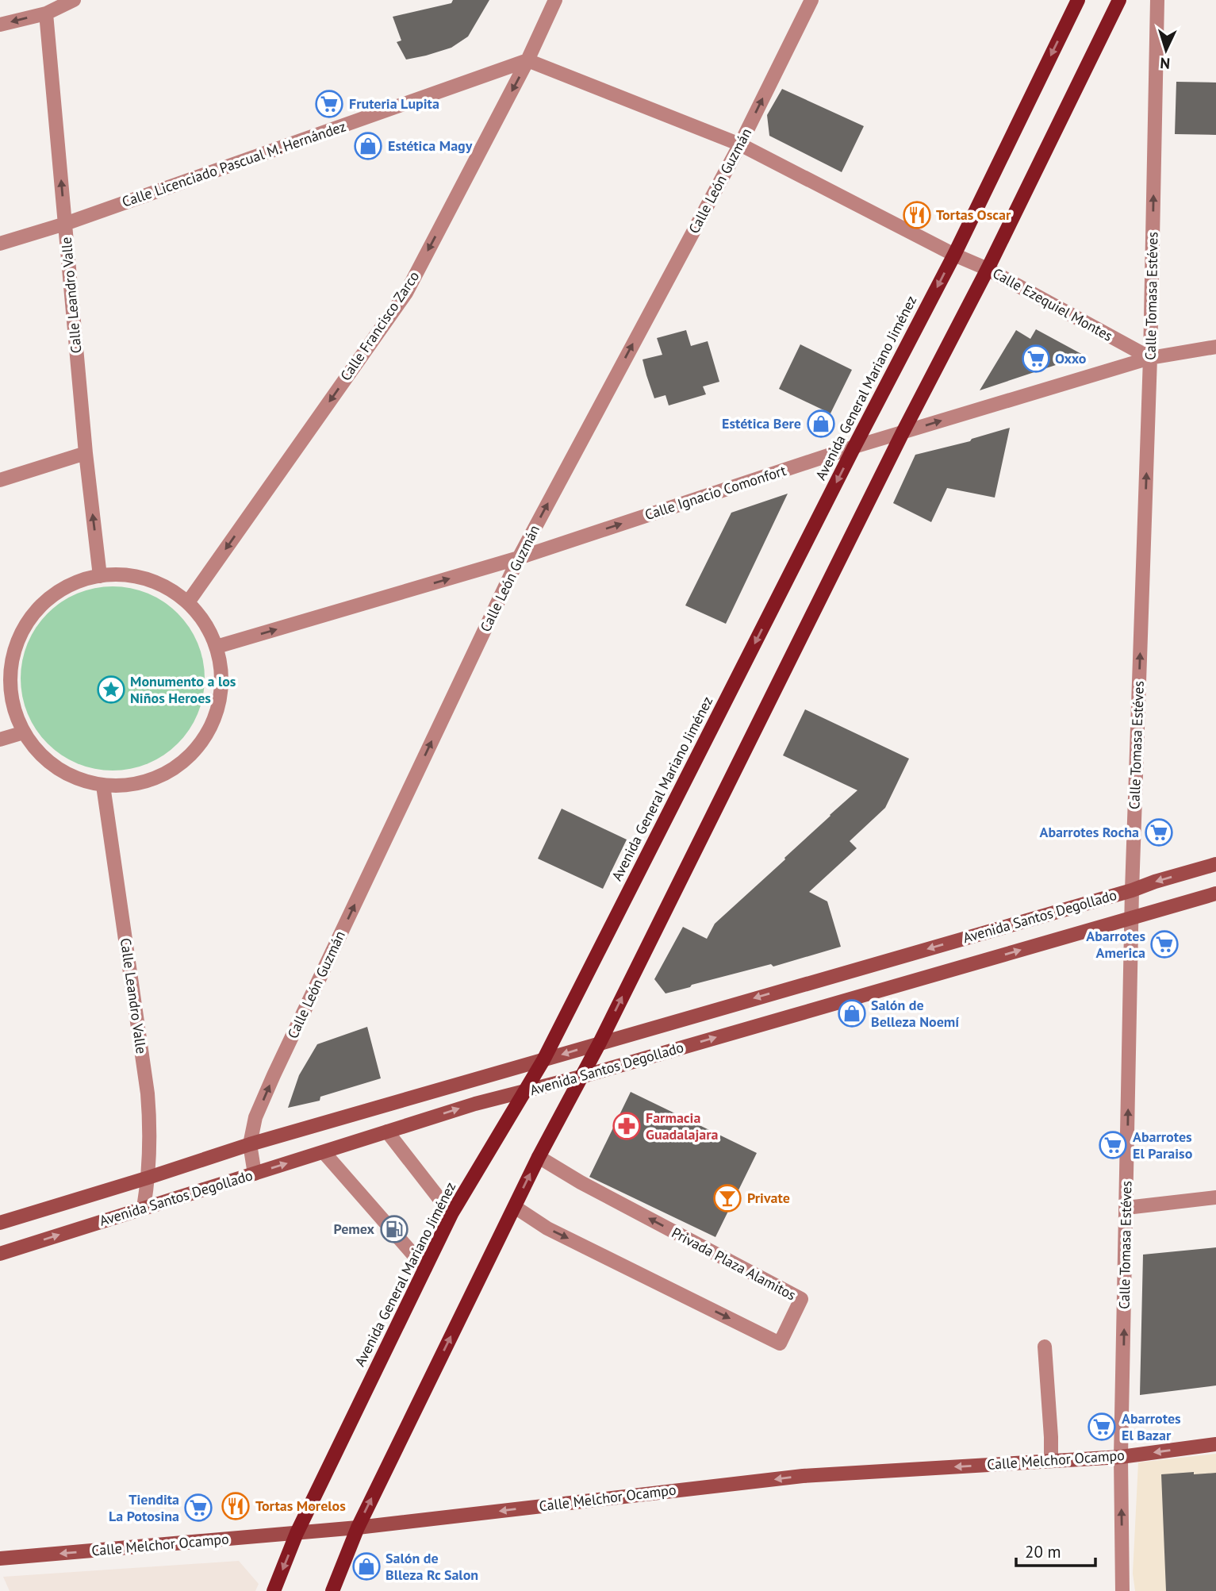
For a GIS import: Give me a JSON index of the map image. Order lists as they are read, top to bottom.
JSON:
{
  "streets": {
    "main road": ["Avenida General Mariano Jiménez", "Avenida Santos Degollado", "Calle Melchor Ocampo"],
    "street": [
      "Calle Licenciado Pascual M. Hernández",
      "Calle León Guzmán",
      "Calle Leandro Valle",
      "Calle Tomasa Estéves",
      "Calle Ezequiel Montes",
      "Calle Francisco Zarco",
      "Calle Ignacio Comonfort",
      "Privada Plaza Alamitos"
    ]
  },
  "crossings": [
    ["Calle Licenciado Pascual M. Hernández", "Calle Leandro Valle"],
    ["Calle Licenciado Pascual M. Hernández", "Calle Francisco Zarco"],
    ["Calle León Guzmán", "Calle Ignacio Comonfort"],
    ["Calle León Guzmán", "Avenida Santos Degollado"],
    ["Calle Leandro Valle", "Avenida Santos Degollado"],
    ["Calle Tomasa Estéves", "Calle Ezequiel Montes"],
    ["Calle Tomasa Estéves", "Calle Ignacio Comonfort"],
    ["Calle Tomasa Estéves", "Avenida Santos Degollado"],
    ["Calle Tomasa Estéves", "Calle Melchor Ocampo"],
    ["Calle Ezequiel Montes", "Avenida General Mariano Jiménez"],
    ["Calle Ezequiel Montes", "Calle Ignacio Comonfort"],
    ["Avenida General Mariano Jiménez", "Calle Ignacio Comonfort"],
    ["Avenida General Mariano Jiménez", "Avenida Santos Degollado"],
    ["Avenida General Mariano Jiménez", "Calle Melchor Ocampo"]
  ],
  "one_way": [
    "Calle León Guzmán",
    "Calle Tomasa Estéves",
    "Calle Francisco Zarco",
    "Calle Ignacio Comonfort",
    "Calle Melchor Ocampo"
  ],
  "places": {
    "supermarket": [
      "Fruteria Lupita",
      "Oxxo",
      "Abarrotes Rocha",
      "Abarrotes America",
      "Abarrotes El Paraiso",
      "Abarrotes El Bazar",
      "Tiendita La Potosina"
    ],
    "shop": [
      "Estética Magy",
      "Estética Bere",
      "Salón de Belleza Noemí",
      "Salón de Blleza Rc Salon"
    ],
    "restaurant": ["Tortas Oscar", "Tortas Morelos"],
    "place": ["Monumento a los Niños Heroes"],
    "pharmacy": ["Farmacia Guadalajara"],
    "bar": ["Private"],
    "fuel station": ["Pemex"]
  },
  "scale_bar": "20 m",
  "north": "bottom"
}
